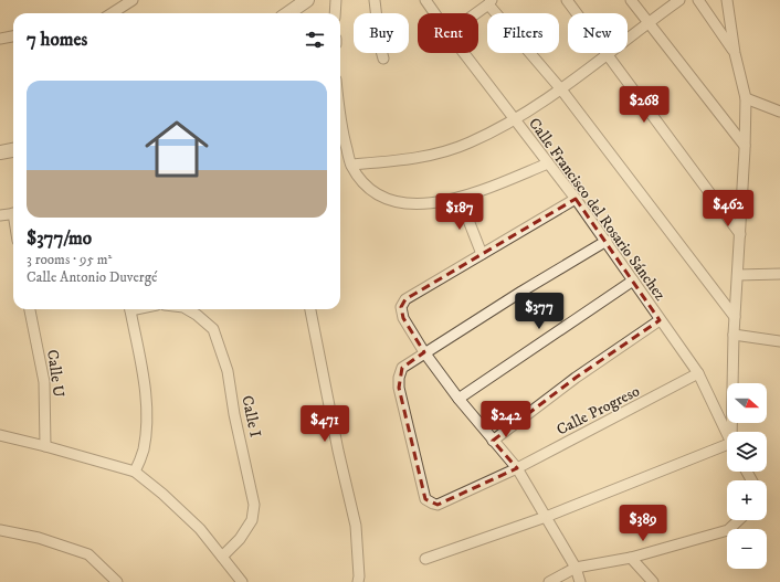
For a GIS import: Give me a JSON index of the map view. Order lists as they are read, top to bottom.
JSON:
{
  "streets": {
    "street": [
      "Calle Francisco del Rosario Sánchez",
      "Calle U",
      "Calle Progreso",
      "Calle I"
    ]
  },
  "crossings": [
    ["Calle Francisco del Rosario Sánchez", "Calle Progreso"]
  ],
  "north": "right",
  "page": {
    "chip": [
      "Buy",
      "Rent",
      "Filters",
      "New"
    ],
    "heading": "7 homes",
    "list": [
      {
        "name": "$377/mo",
        "note": "3 rooms · 95 m² · Calle Antonio Duvergé"
      }
    ],
    "price": [
      "$268",
      "$462",
      "$187",
      "$377",
      "$242",
      "$471",
      "$389"
    ],
    "map_buttons": ["+", "−"]
  }
}
